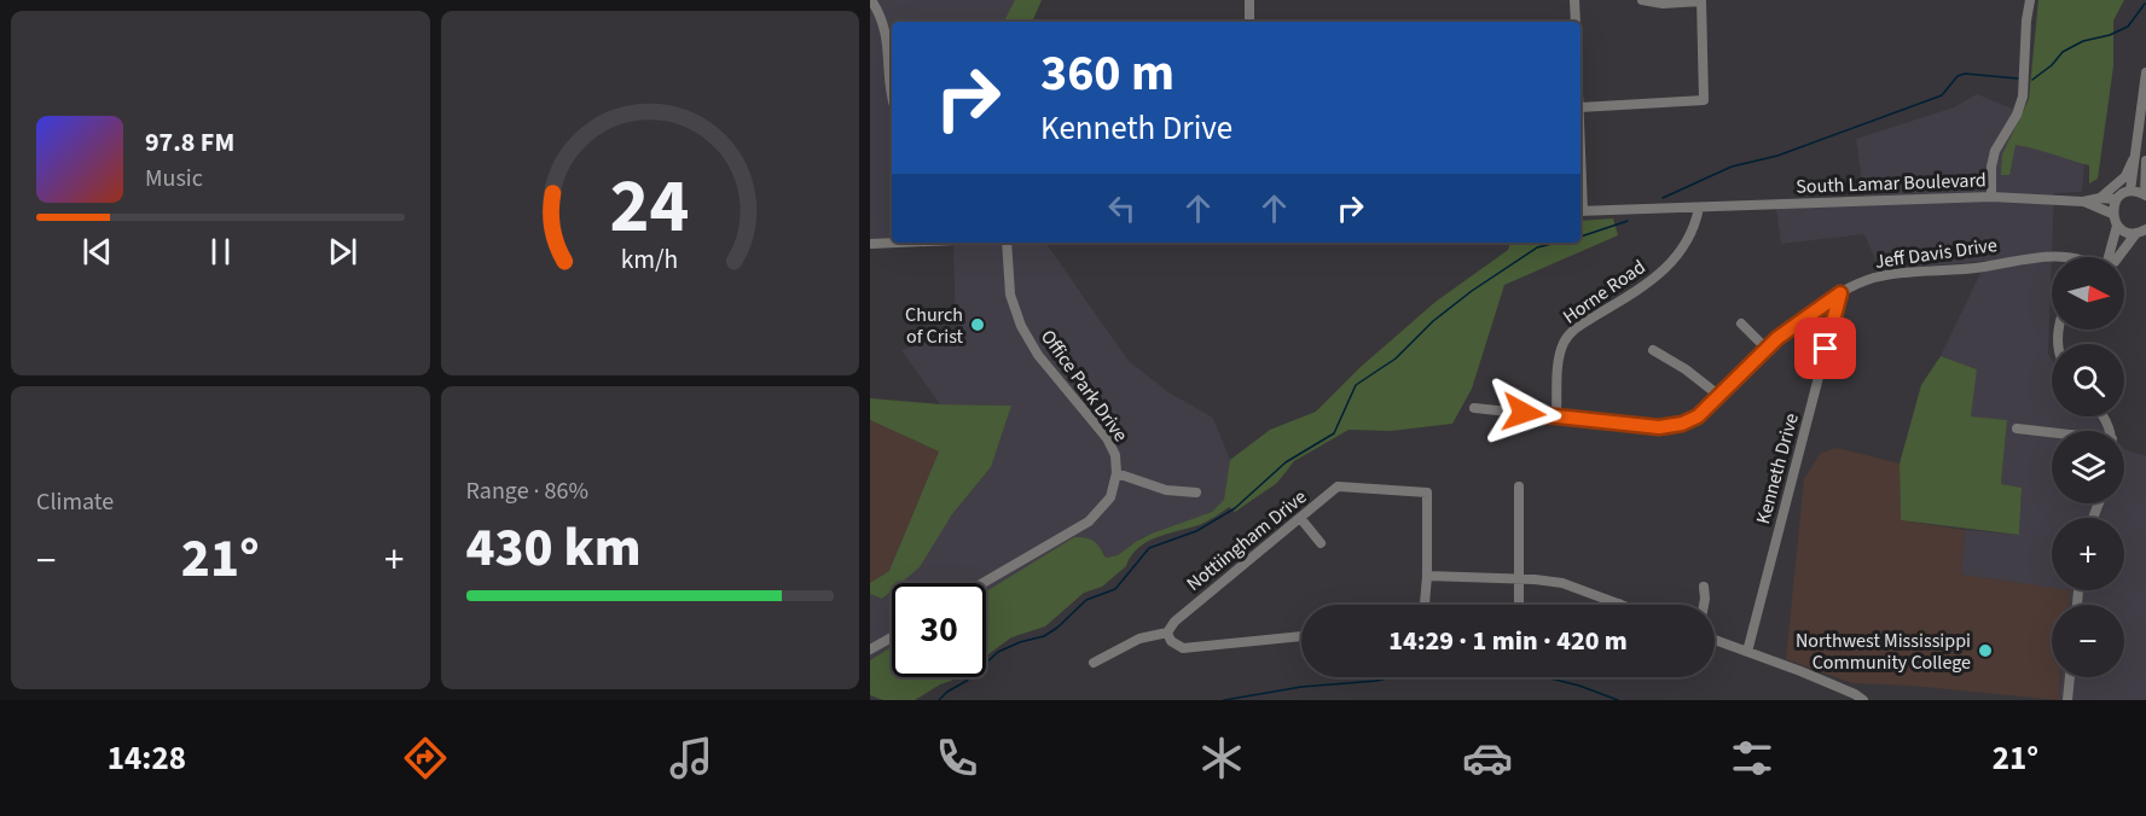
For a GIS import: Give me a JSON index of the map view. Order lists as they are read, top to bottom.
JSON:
{
  "streets": {
    "street": [
      "South Lamar Boulevard",
      "Jeff Davis Drive",
      "Horne Road",
      "Office Park Drive",
      "Kenneth Drive",
      "Nottiingham Drive"
    ]
  },
  "crossings": [
    ["South Lamar Boulevard", "Horne Road"],
    ["Jeff Davis Drive", "Horne Road"],
    ["Jeff Davis Drive", "Kenneth Drive"]
  ],
  "places": ["Church of Crist", "Northwest Mississippi Community College"],
  "north": "right",
  "page": {
    "turn": ["360 m", "Kenneth Drive"],
    "song": ["97.8 FM", "Music"],
    "map_buttons": ["+", "−"],
    "tile": [
      "Climate",
      ["Range · 86%", "430 km"]
    ],
    "heat": ["−", "21°", "+"],
    "limit": "30",
    "trip": "14:29 · 1 min · 420 m",
    "tabs": ["14:28", "21°"],
    "gauge": ["24", "km/h"]
  }
}
